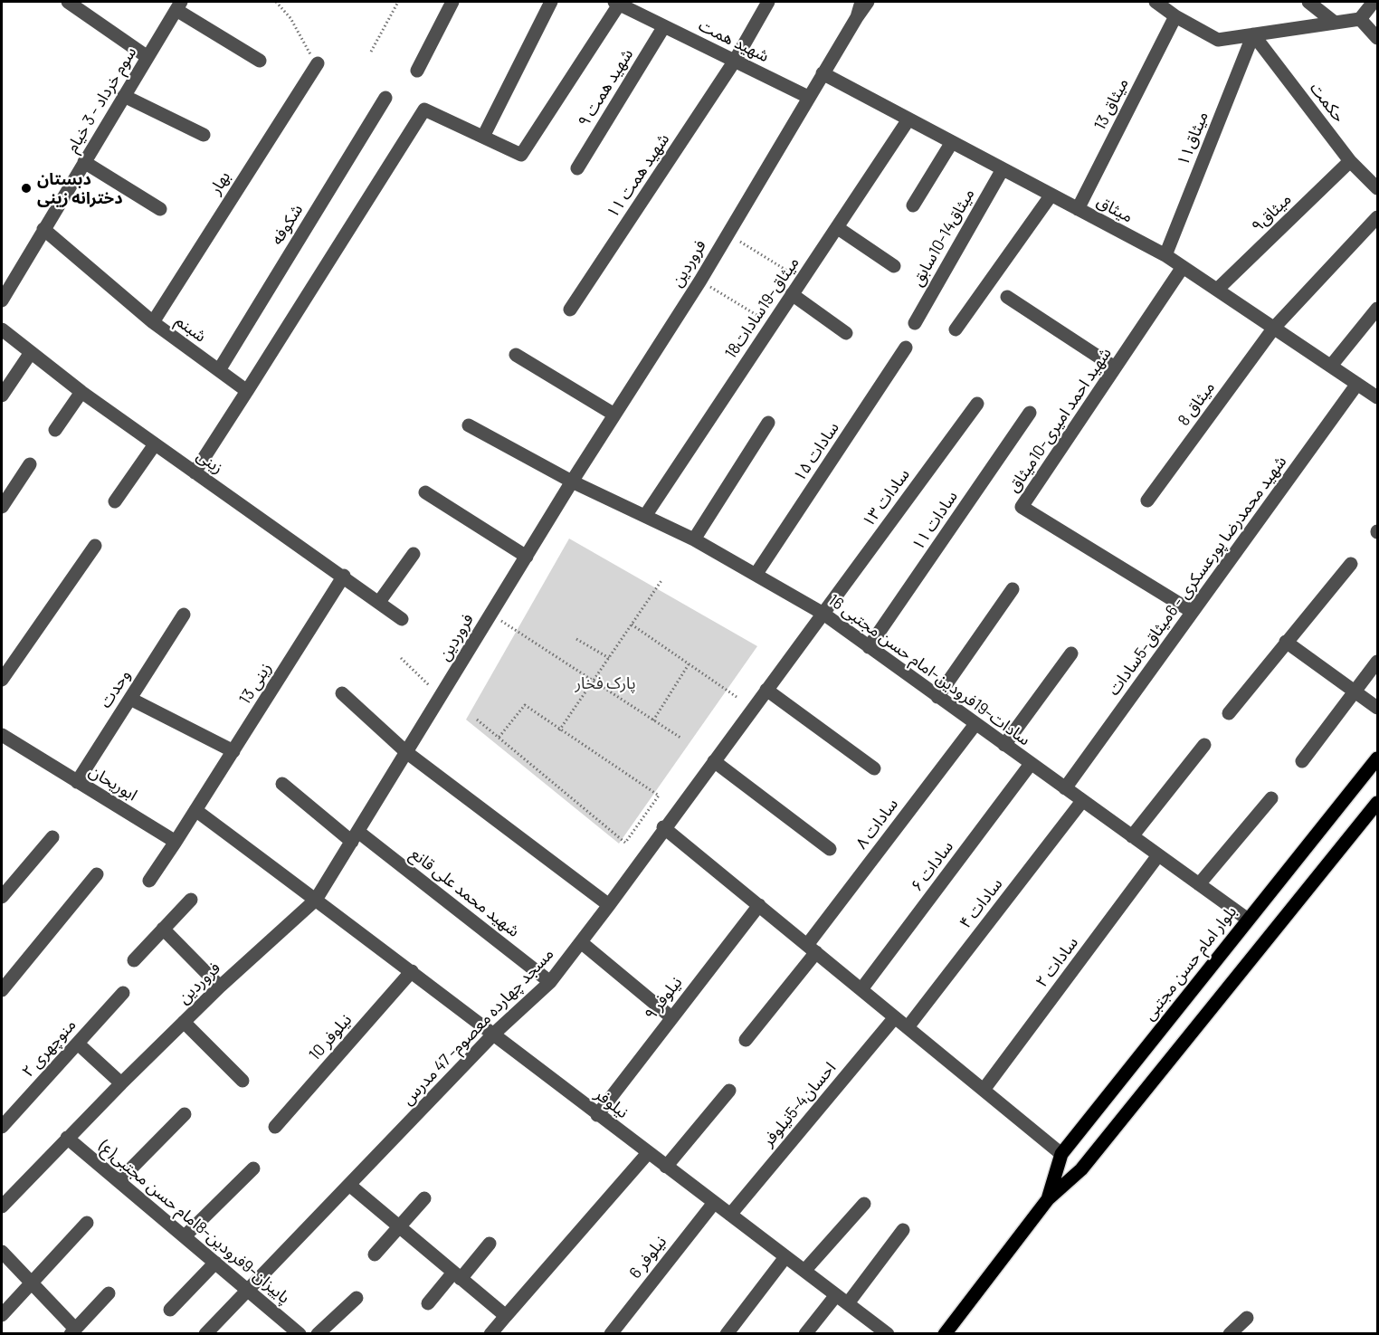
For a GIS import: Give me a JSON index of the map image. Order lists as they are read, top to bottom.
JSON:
{
  "streets": {
    "main road": ["بلوار امام حسن مجتبی"],
    "street": [
      "شهید همت",
      "شهید همت ۹",
      "سوم خرداد - 3 خیام",
      "حکمت",
      "میثاق 13",
      "میثاق۱۱",
      "شهید همت ۱۱",
      "بهار",
      "میثاق",
      "میثاق۹",
      "شکوفه",
      "میثاق14-10سابق",
      "فروردین",
      "18میثاق-19سادات",
      "شبنم",
      "میثاق 8",
      "شهید احمد امیری-10میثاق",
      "سادات ۱۵",
      "زینی",
      "سادات ۱۳",
      "سادات ۱۱",
      "شهید محمدرضا پورعسکری - 6میثاق-5سادات",
      "سادات-19فرودین-امام حسن مجتبی 16",
      "زینی 13",
      "وحدت",
      "ابوریحان",
      "سادات ۸",
      "سادات ۶",
      "شهید محمد علی قانع",
      "سادات ۴",
      "سادات ۲",
      "نیلوفر ۹",
      "مسجد چهارده معصوم- 47 مدرس",
      "نیلوفر 10",
      "منوچهری ۲",
      "نیلوفر",
      "احسان4-5نیلوفر",
      "پاییزان-9فرودین-8امام حسن مجتبی(ع)",
      "نیلوفر 6"
    ]
  },
  "crossings": [
    ["شهید همت", "شهید همت ۹"],
    ["شهید همت", "شهید همت ۱۱"],
    ["شهید همت", "فروردین"],
    ["سوم خرداد - 3 خیام", "شبنم"],
    ["حکمت", "میثاق۱۱"],
    ["حکمت", "میثاق۹"],
    ["میثاق 13", "میثاق"],
    ["میثاق۱۱", "میثاق"],
    ["بهار", "شبنم"],
    ["میثاق", "میثاق۹"],
    ["میثاق", "میثاق14-10سابق"],
    ["میثاق", "فروردین"],
    ["میثاق", "18میثاق-19سادات"],
    ["میثاق", "میثاق 8"],
    ["میثاق", "شهید احمد امیری-10میثاق"],
    ["میثاق", "شهید محمدرضا پورعسکری - 6میثاق-5سادات"],
    ["شکوفه", "شبنم"],
    ["فروردین", "سادات-19فرودین-امام حسن مجتبی 16"],
    ["فروردین", "شهید محمد علی قانع"],
    ["فروردین", "نیلوفر"],
    ["فروردین", "پاییزان-9فرودین-8امام حسن مجتبی(ع)"],
    ["18میثاق-19سادات", "سادات-19فرودین-امام حسن مجتبی 16"],
    ["شهید احمد امیری-10میثاق", "شهید محمدرضا پورعسکری - 6میثاق-5سادات"],
    ["سادات ۱۵", "سادات-19فرودین-امام حسن مجتبی 16"],
    ["زینی", "زینی 13"],
    ["سادات ۱۳", "سادات-19فرودین-امام حسن مجتبی 16"],
    ["سادات ۱۳", "مسجد چهارده معصوم- 47 مدرس"],
    ["سادات ۱۱", "سادات-19فرودین-امام حسن مجتبی 16"],
    ["شهید محمدرضا پورعسکری - 6میثاق-5سادات", "سادات-19فرودین-امام حسن مجتبی 16"],
    ["سادات-19فرودین-امام حسن مجتبی 16", "سادات ۸"],
    ["سادات-19فرودین-امام حسن مجتبی 16", "سادات ۶"],
    ["سادات-19فرودین-امام حسن مجتبی 16", "سادات ۴"],
    ["سادات-19فرودین-امام حسن مجتبی 16", "سادات ۲"],
    ["سادات-19فرودین-امام حسن مجتبی 16", "بلوار امام حسن مجتبی"],
    ["سادات-19فرودین-امام حسن مجتبی 16", "مسجد چهارده معصوم- 47 مدرس"],
    ["زینی 13", "نیلوفر"],
    ["وحدت", "ابوریحان"],
    ["شهید محمد علی قانع", "مسجد چهارده معصوم- 47 مدرس"],
    ["نیلوفر ۹", "نیلوفر"],
    ["مسجد چهارده معصوم- 47 مدرس", "نیلوفر"],
    ["مسجد چهارده معصوم- 47 مدرس", "پاییزان-9فرودین-8امام حسن مجتبی(ع)"],
    ["نیلوفر 10", "نیلوفر"],
    ["نیلوفر", "احسان4-5نیلوفر"],
    ["نیلوفر", "نیلوفر 6"]
  ],
  "parks": ["پارک فخار"],
  "places": ["دبستان دخترانه زینی"]
}
